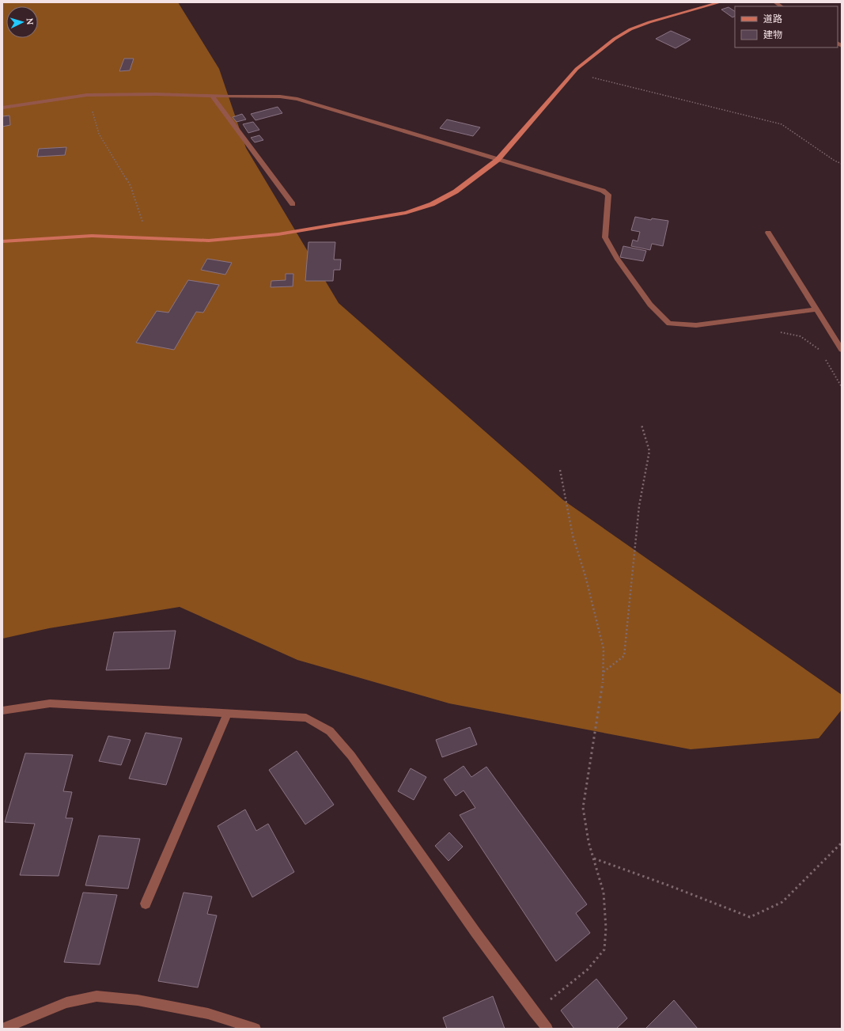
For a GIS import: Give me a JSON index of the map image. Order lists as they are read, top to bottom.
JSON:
{
  "legend": ["道路", "建物"],
  "north": "right"
}
